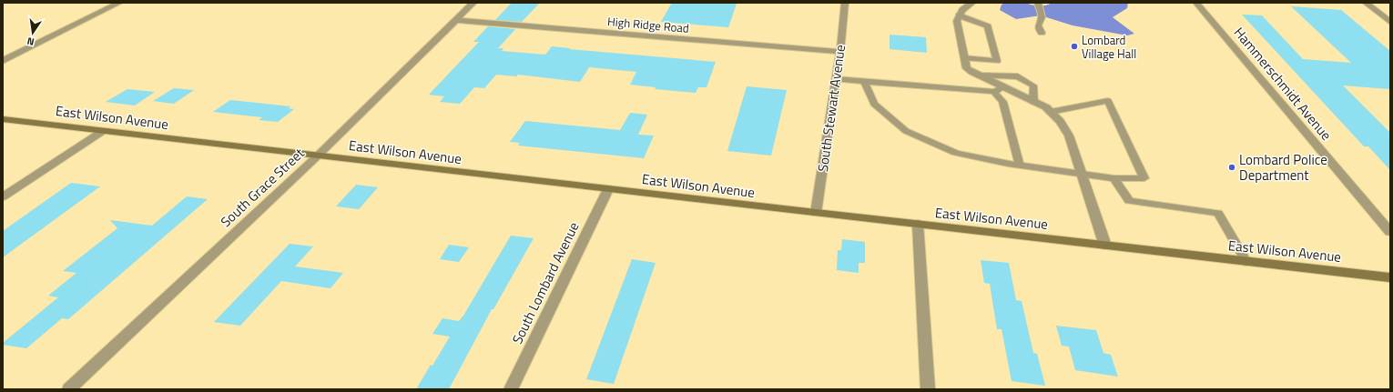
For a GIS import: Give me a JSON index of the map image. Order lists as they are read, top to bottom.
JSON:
{
  "streets": {
    "street": [
      "High Ridge Road",
      "Hammerschmidt Avenue",
      "South Stewart Avenue",
      "East Wilson Avenue",
      "South Grace Street",
      "South Lombard Avenue"
    ]
  },
  "crossings": [
    ["High Ridge Road", "South Stewart Avenue"],
    ["High Ridge Road", "South Grace Street"],
    ["South Stewart Avenue", "East Wilson Avenue"],
    ["East Wilson Avenue", "South Grace Street"],
    ["East Wilson Avenue", "South Lombard Avenue"]
  ],
  "places": ["Lombard Village Hall", "Lombard Police Department"],
  "north": "bottom"
}
